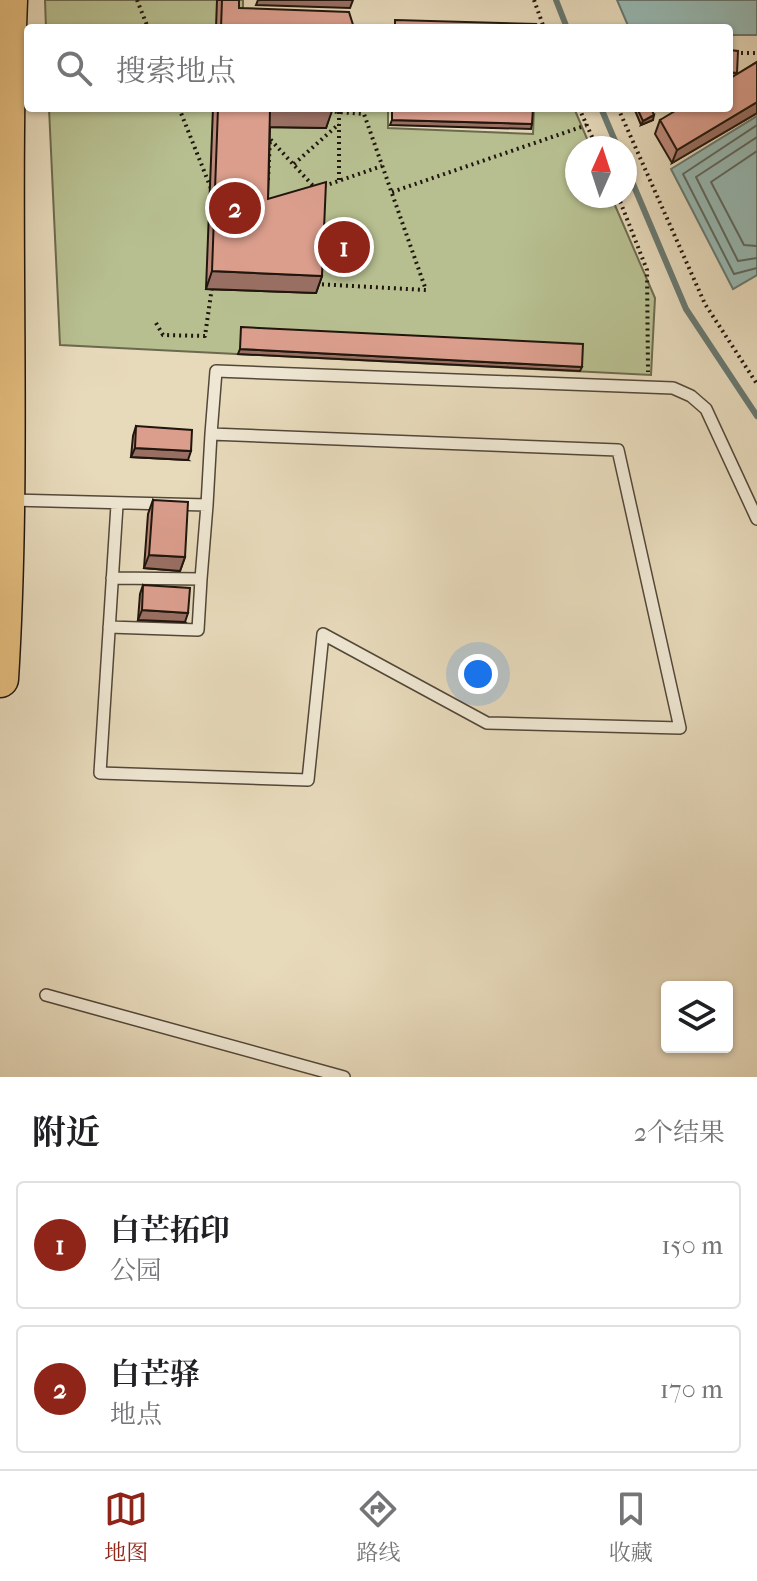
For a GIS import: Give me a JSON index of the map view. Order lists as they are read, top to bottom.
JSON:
{
  "north": "top",
  "page": {
    "search": "搜索地点",
    "pins": ["2", "1"],
    "heading": ["附近", "2个结果"],
    "list": [
      {
        "mark": "1",
        "name": "白芒拓印",
        "note": "公园",
        "value": "150 m"
      },
      {
        "mark": "2",
        "name": "白芒驿",
        "note": "地点",
        "value": "170 m"
      }
    ],
    "nav": ["地图", "路线", "收藏"]
  }
}
